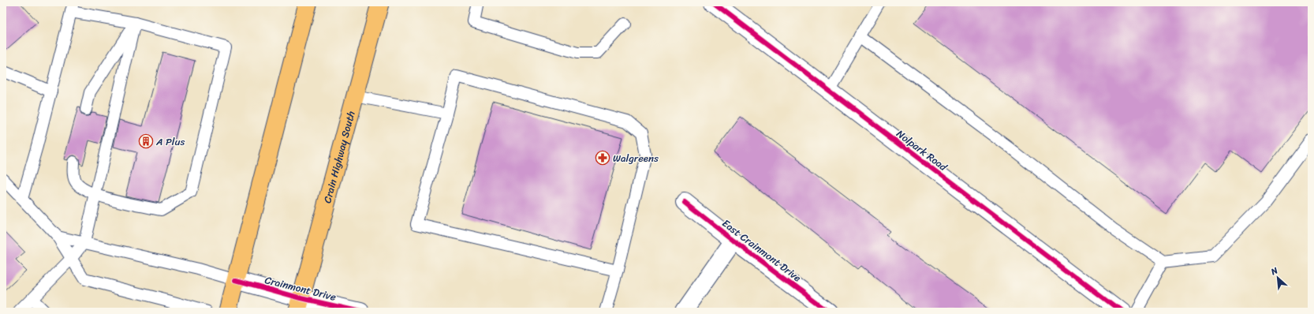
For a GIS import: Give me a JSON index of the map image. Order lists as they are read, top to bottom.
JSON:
{
  "streets": {
    "main road": ["Crain Highway South"],
    "street": ["Nolpark Road", "East Crainmont Drive", "Crainmont Drive"]
  },
  "crossings": [
    ["Crain Highway South", "Crainmont Drive"]
  ],
  "places": {
    "building": ["A Plus"],
    "pharmacy": ["Walgreens"]
  },
  "north": "top left"
}
